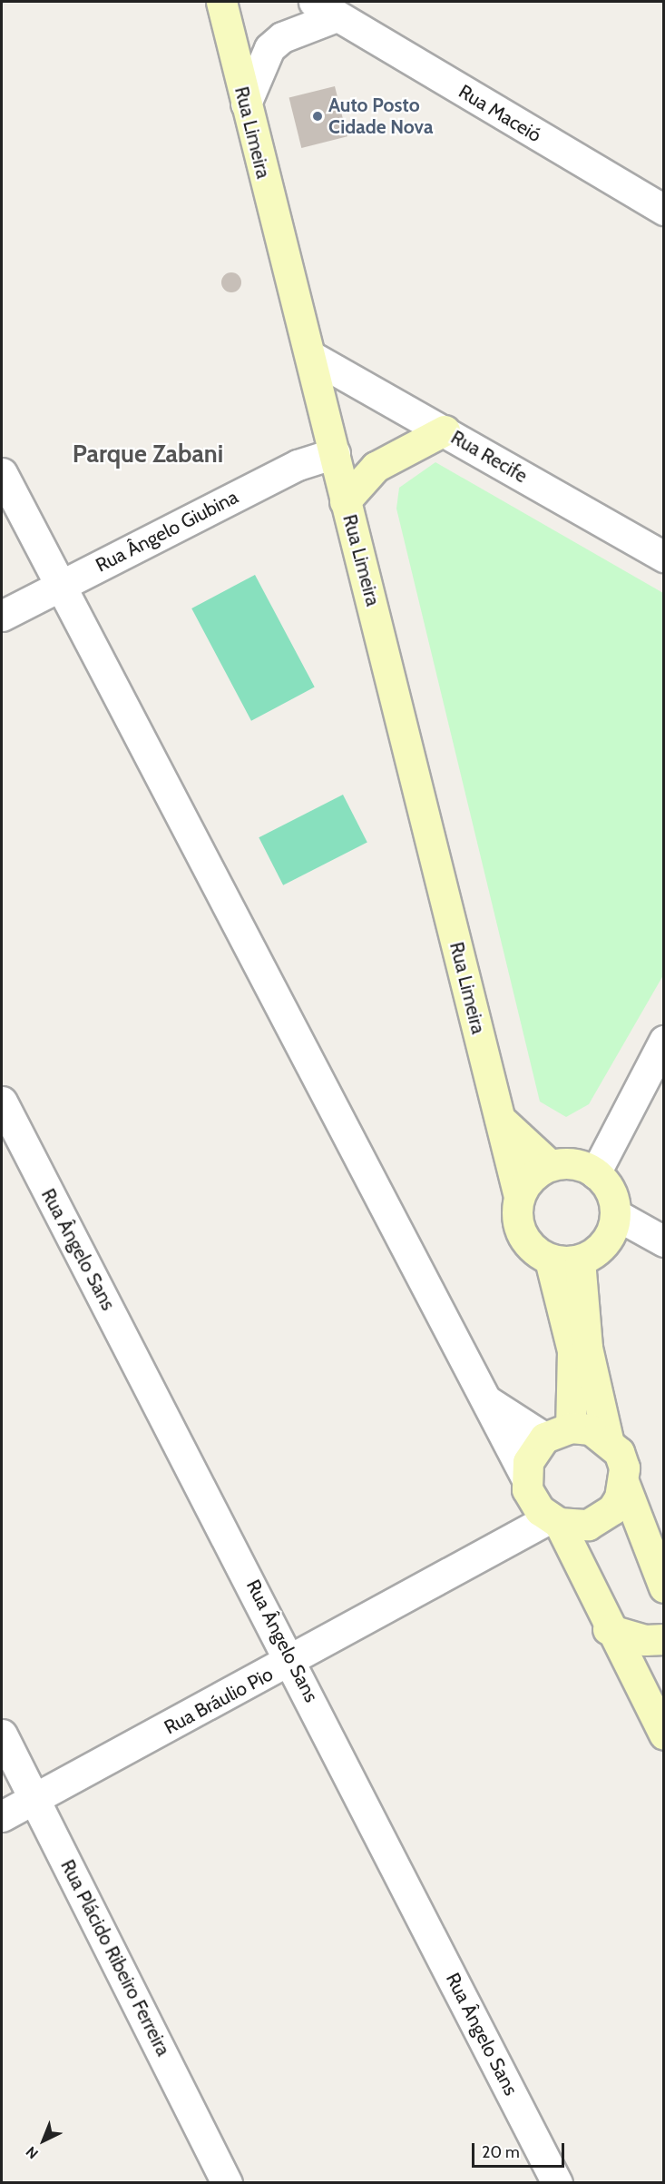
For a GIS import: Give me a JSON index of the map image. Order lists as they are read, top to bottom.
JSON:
{
  "streets": {
    "main road": ["Rua Limeira"],
    "street": [
      "Rua Maceió",
      "Rua Recife",
      "Rua Ângelo Giubina",
      "Rua Ângelo Sans",
      "Rua Bráulio Pio",
      "Rua Plácido Ribeiro Ferreira"
    ]
  },
  "crossings": [
    ["Rua Maceió", "Rua Limeira"],
    ["Rua Limeira", "Rua Recife"],
    ["Rua Limeira", "Rua Ângelo Giubina"],
    ["Rua Ângelo Sans", "Rua Bráulio Pio"],
    ["Rua Bráulio Pio", "Rua Plácido Ribeiro Ferreira"]
  ],
  "districts": ["Parque Zabani"],
  "places": ["Auto Posto Cidade Nova"],
  "scale_bar": "20 m",
  "north": "bottom left"
}
